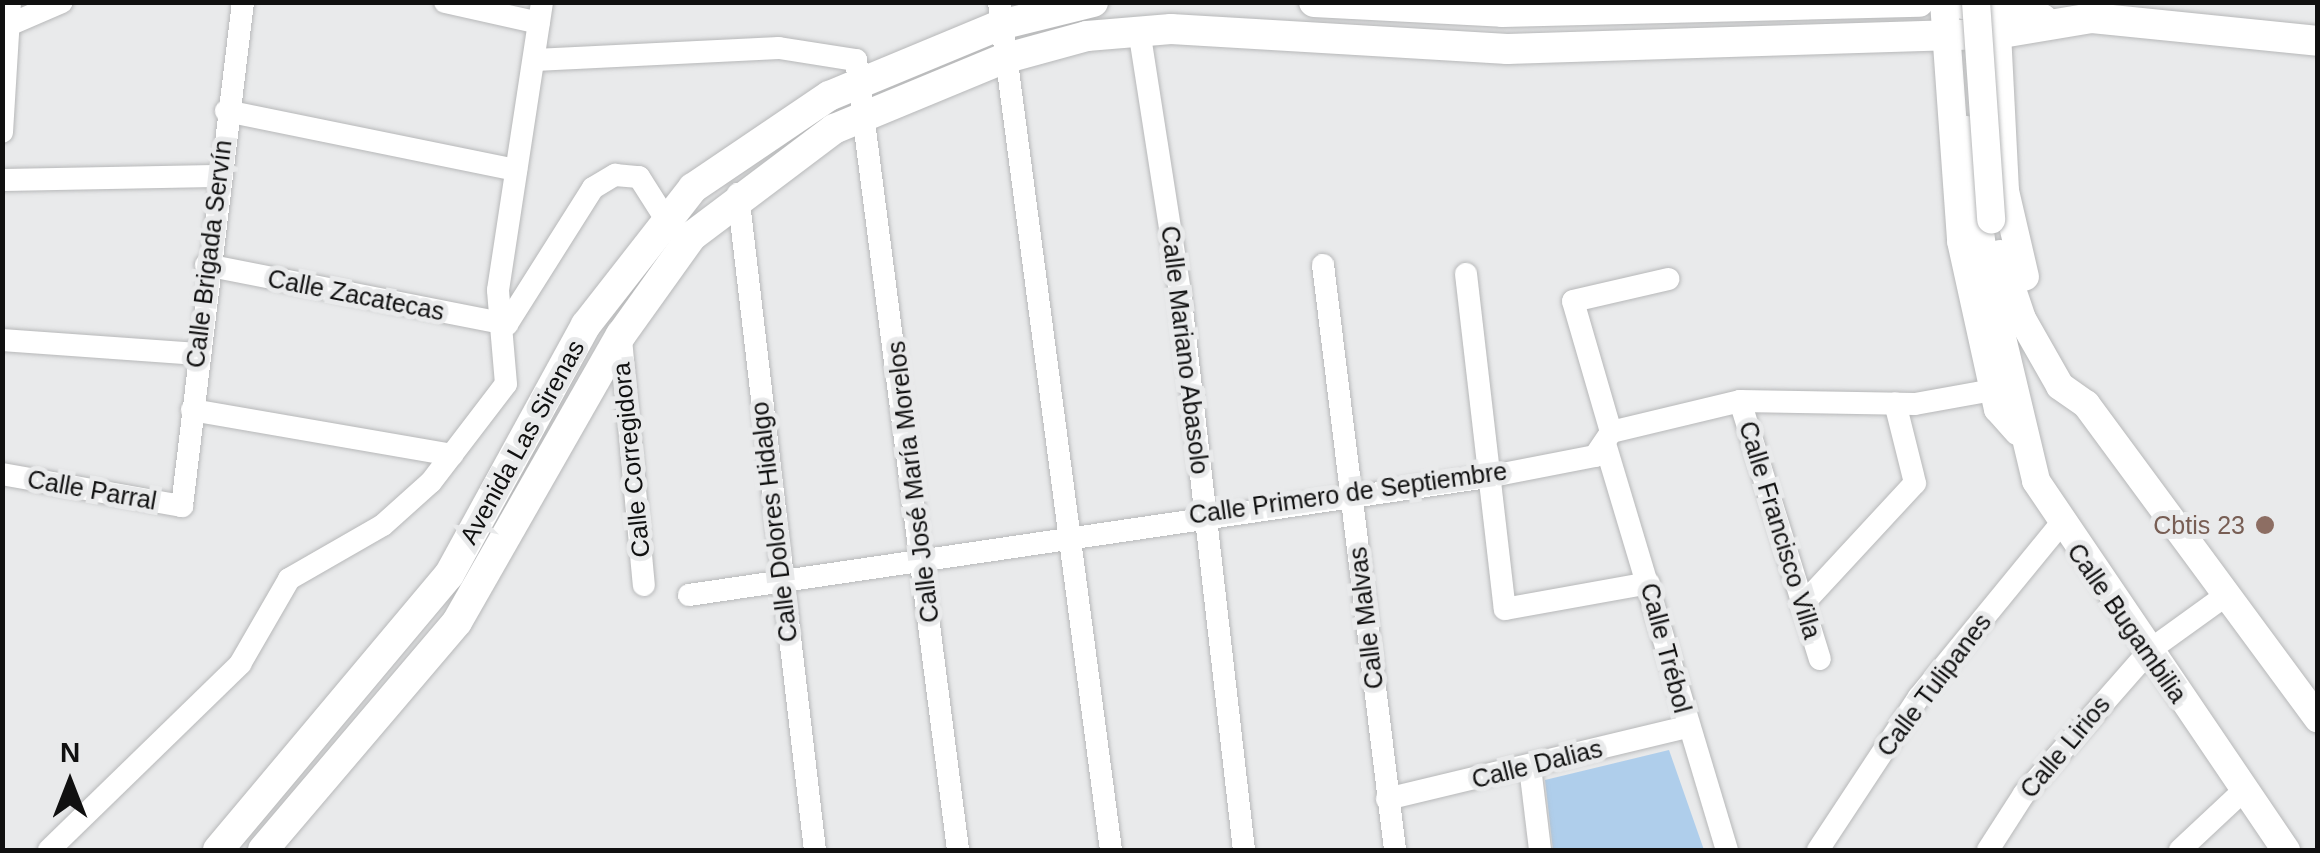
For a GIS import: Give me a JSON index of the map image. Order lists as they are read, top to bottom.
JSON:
{
  "streets": {
    "main road": ["Avenida Las Sirenas"],
    "street": [
      "Calle Brigada Servín",
      "Calle Zacatecas",
      "Calle Mariano Abasolo",
      "Calle Corregidora",
      "Calle José María Morelos",
      "Calle Parral",
      "Calle Primero de Septiembre",
      "Calle Dolores Hidalgo",
      "Calle Francisco Villa",
      "Calle Malvas",
      "Calle Bugambilia",
      "Calle Trébol",
      "Calle Tulipanes",
      "Calle Lirios",
      "Calle Dalias"
    ]
  },
  "crossings": [
    ["Calle Brigada Servín", "Calle Zacatecas"],
    ["Calle Brigada Servín", "Calle Parral"],
    ["Calle Mariano Abasolo", "Avenida Las Sirenas"],
    ["Calle Mariano Abasolo", "Calle Primero de Septiembre"],
    ["Avenida Las Sirenas", "Calle Corregidora"],
    ["Avenida Las Sirenas", "Calle José María Morelos"],
    ["Avenida Las Sirenas", "Calle Dolores Hidalgo"],
    ["Calle José María Morelos", "Calle Primero de Septiembre"],
    ["Calle Primero de Septiembre", "Calle Dolores Hidalgo"],
    ["Calle Primero de Septiembre", "Calle Francisco Villa"],
    ["Calle Primero de Septiembre", "Calle Malvas"],
    ["Calle Primero de Septiembre", "Calle Bugambilia"],
    ["Calle Primero de Septiembre", "Calle Trébol"],
    ["Calle Malvas", "Calle Dalias"],
    ["Calle Bugambilia", "Calle Tulipanes"],
    ["Calle Bugambilia", "Calle Lirios"],
    ["Calle Trébol", "Calle Dalias"]
  ],
  "places": ["Cbtis 23"],
  "north": "top"
}
